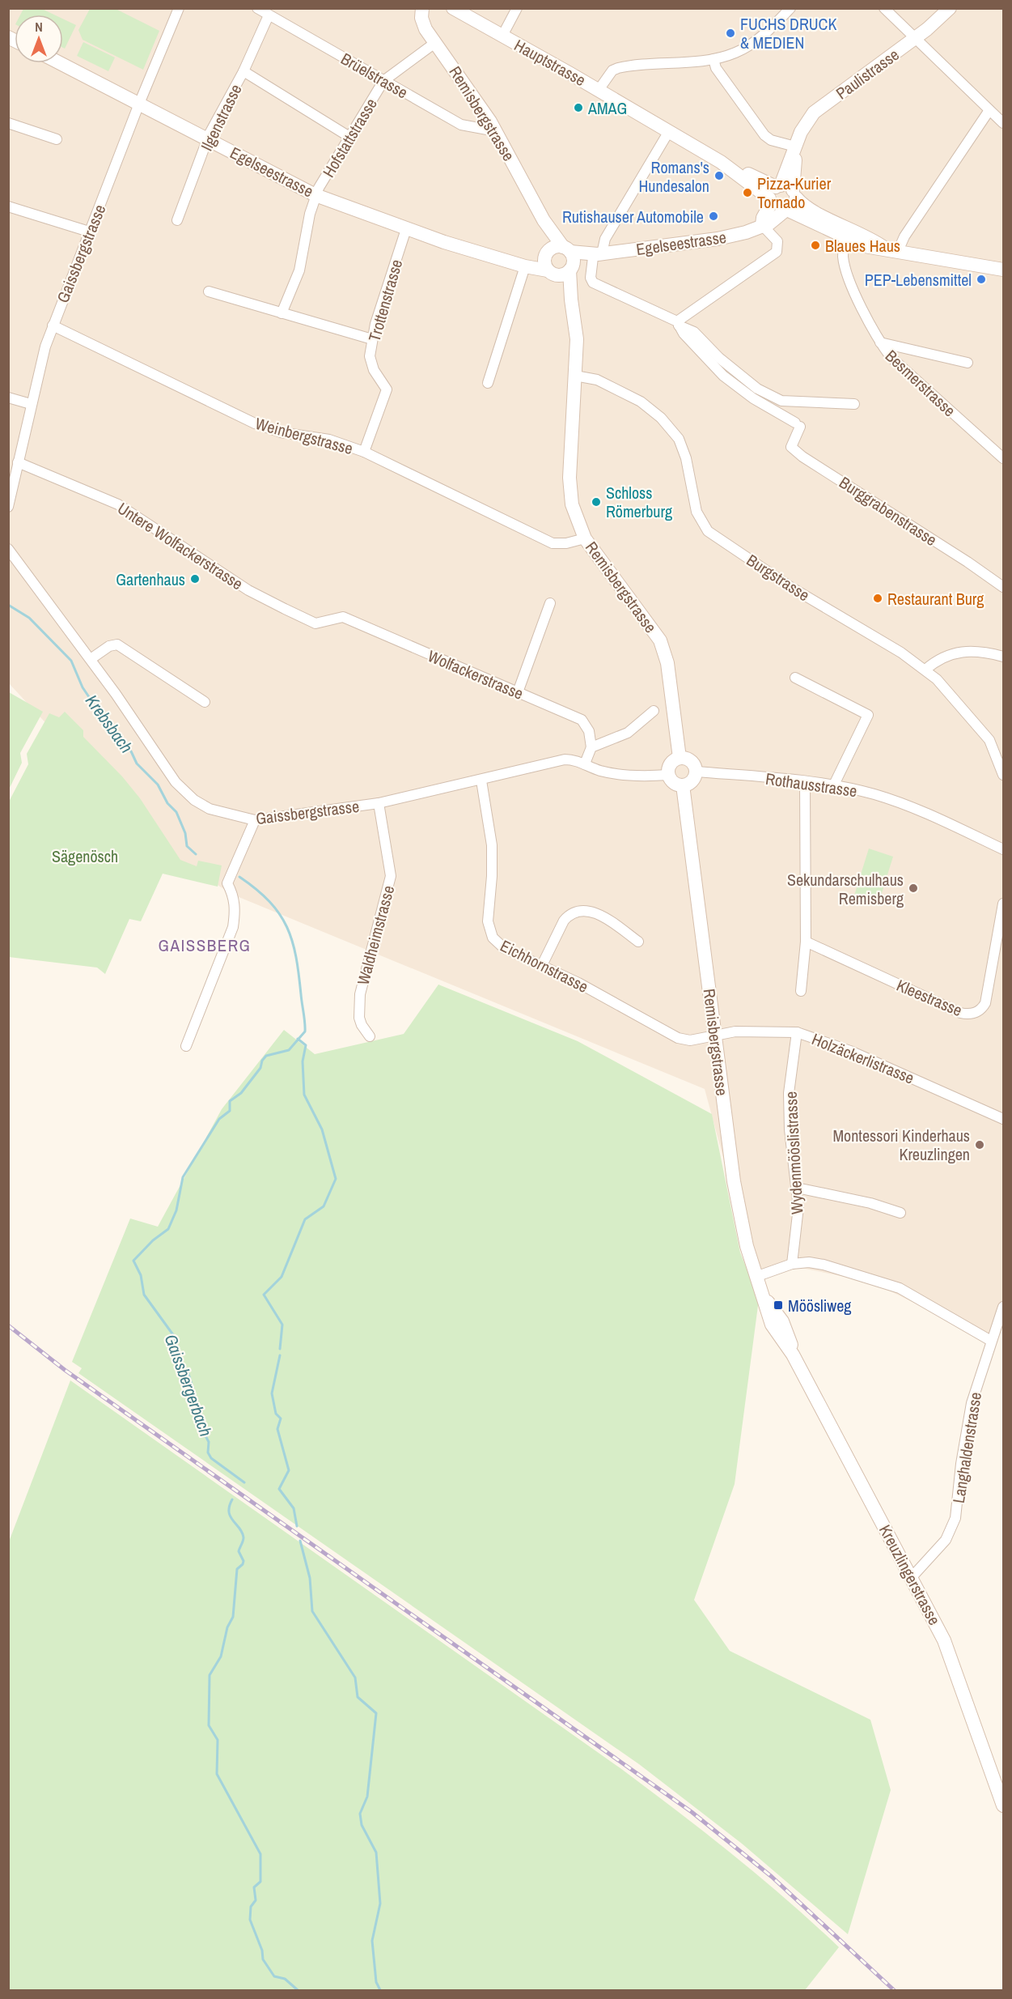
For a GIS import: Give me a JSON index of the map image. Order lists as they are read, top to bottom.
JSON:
{
  "streets": {
    "street": [
      "Hauptstrasse",
      "Paulistrasse",
      "Brüelstrasse",
      "Remisbergstrasse",
      "Ilgenstrasse",
      "Hofstattstrasse",
      "Egelseestrasse",
      "Gaissbergstrasse",
      "Trottenstrasse",
      "Besmerstrasse",
      "Weinbergstrasse",
      "Burggrabenstrasse",
      "Untere Wolfackerstrasse",
      "Burgstrasse",
      "Wolfackerstrasse",
      "Rothausstrasse",
      "Waldheimstrasse",
      "Eichhornstrasse",
      "Kleestrasse",
      "Holzäckerlistrasse",
      "Wydenmööslistrasse",
      "Langhaldenstrasse",
      "Kreuzlingerstrasse"
    ]
  },
  "crossings": [
    ["Hauptstrasse", "Paulistrasse"],
    ["Brüelstrasse", "Remisbergstrasse"],
    ["Brüelstrasse", "Ilgenstrasse"],
    ["Brüelstrasse", "Hofstattstrasse"],
    ["Remisbergstrasse", "Hofstattstrasse"],
    ["Remisbergstrasse", "Egelseestrasse"],
    ["Remisbergstrasse", "Gaissbergstrasse"],
    ["Remisbergstrasse", "Weinbergstrasse"],
    ["Remisbergstrasse", "Burgstrasse"],
    ["Remisbergstrasse", "Rothausstrasse"],
    ["Remisbergstrasse", "Eichhornstrasse"],
    ["Remisbergstrasse", "Holzäckerlistrasse"],
    ["Remisbergstrasse", "Kreuzlingerstrasse"],
    ["Ilgenstrasse", "Egelseestrasse"],
    ["Hofstattstrasse", "Egelseestrasse"],
    ["Egelseestrasse", "Gaissbergstrasse"],
    ["Egelseestrasse", "Trottenstrasse"],
    ["Gaissbergstrasse", "Weinbergstrasse"],
    ["Gaissbergstrasse", "Untere Wolfackerstrasse"],
    ["Gaissbergstrasse", "Rothausstrasse"],
    ["Gaissbergstrasse", "Waldheimstrasse"],
    ["Gaissbergstrasse", "Eichhornstrasse"],
    ["Trottenstrasse", "Weinbergstrasse"],
    ["Untere Wolfackerstrasse", "Wolfackerstrasse"],
    ["Eichhornstrasse", "Holzäckerlistrasse"],
    ["Holzäckerlistrasse", "Wydenmööslistrasse"],
    ["Langhaldenstrasse", "Kreuzlingerstrasse"]
  ],
  "districts": ["GAISSBERG"],
  "water": ["Krebsbach", "Gaissbergerbach"],
  "parks": ["Sägenösch"],
  "places": {
    "other": [
      "FUCHS DRUCK & MEDIEN",
      "AMAG",
      "Romans's Hundesalon",
      "Pizza-Kurier Tornado",
      "Rutishauser Automobile",
      "Blaues Haus",
      "PEP-Lebensmittel",
      "Schloss Römerburg",
      "Gartenhaus",
      "Restaurant Burg",
      "Sekundarschulhaus Remisberg",
      "Montessori Kinderhaus Kreuzlingen"
    ],
    "transit": ["Möösliweg"]
  },
  "north": "top"
}
